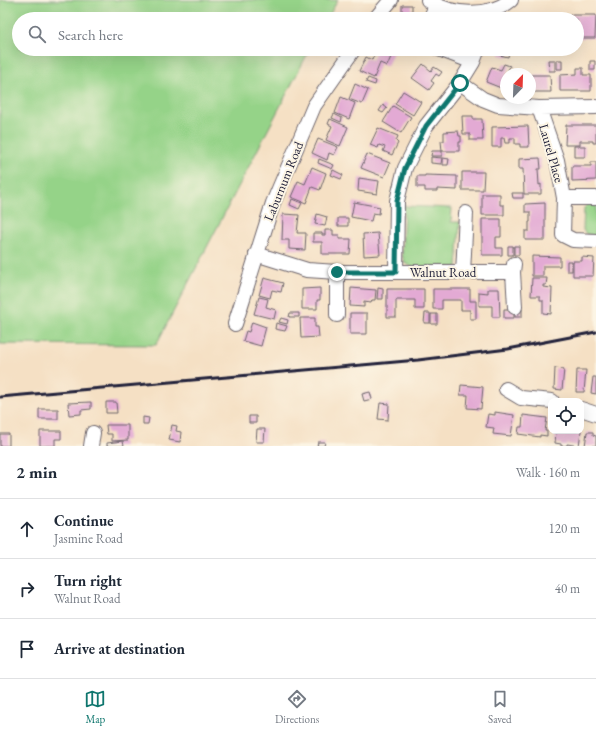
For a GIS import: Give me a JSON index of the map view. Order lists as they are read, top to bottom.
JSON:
{
  "streets": {
    "street": ["Laurel Place", "Laburnum Road", "Walnut Road"]
  },
  "crossings": [
    ["Laburnum Road", "Walnut Road"]
  ],
  "north": "top right",
  "page": {
    "search": "Search here",
    "heading": ["2 min", "Walk · 160 m"],
    "list": [
      ["Continue", "Jasmine Road", "120 m"],
      ["Turn right", "Walnut Road", "40 m"],
      "Arrive at destination"
    ],
    "nav": ["Map", "Directions", "Saved"]
  }
}
